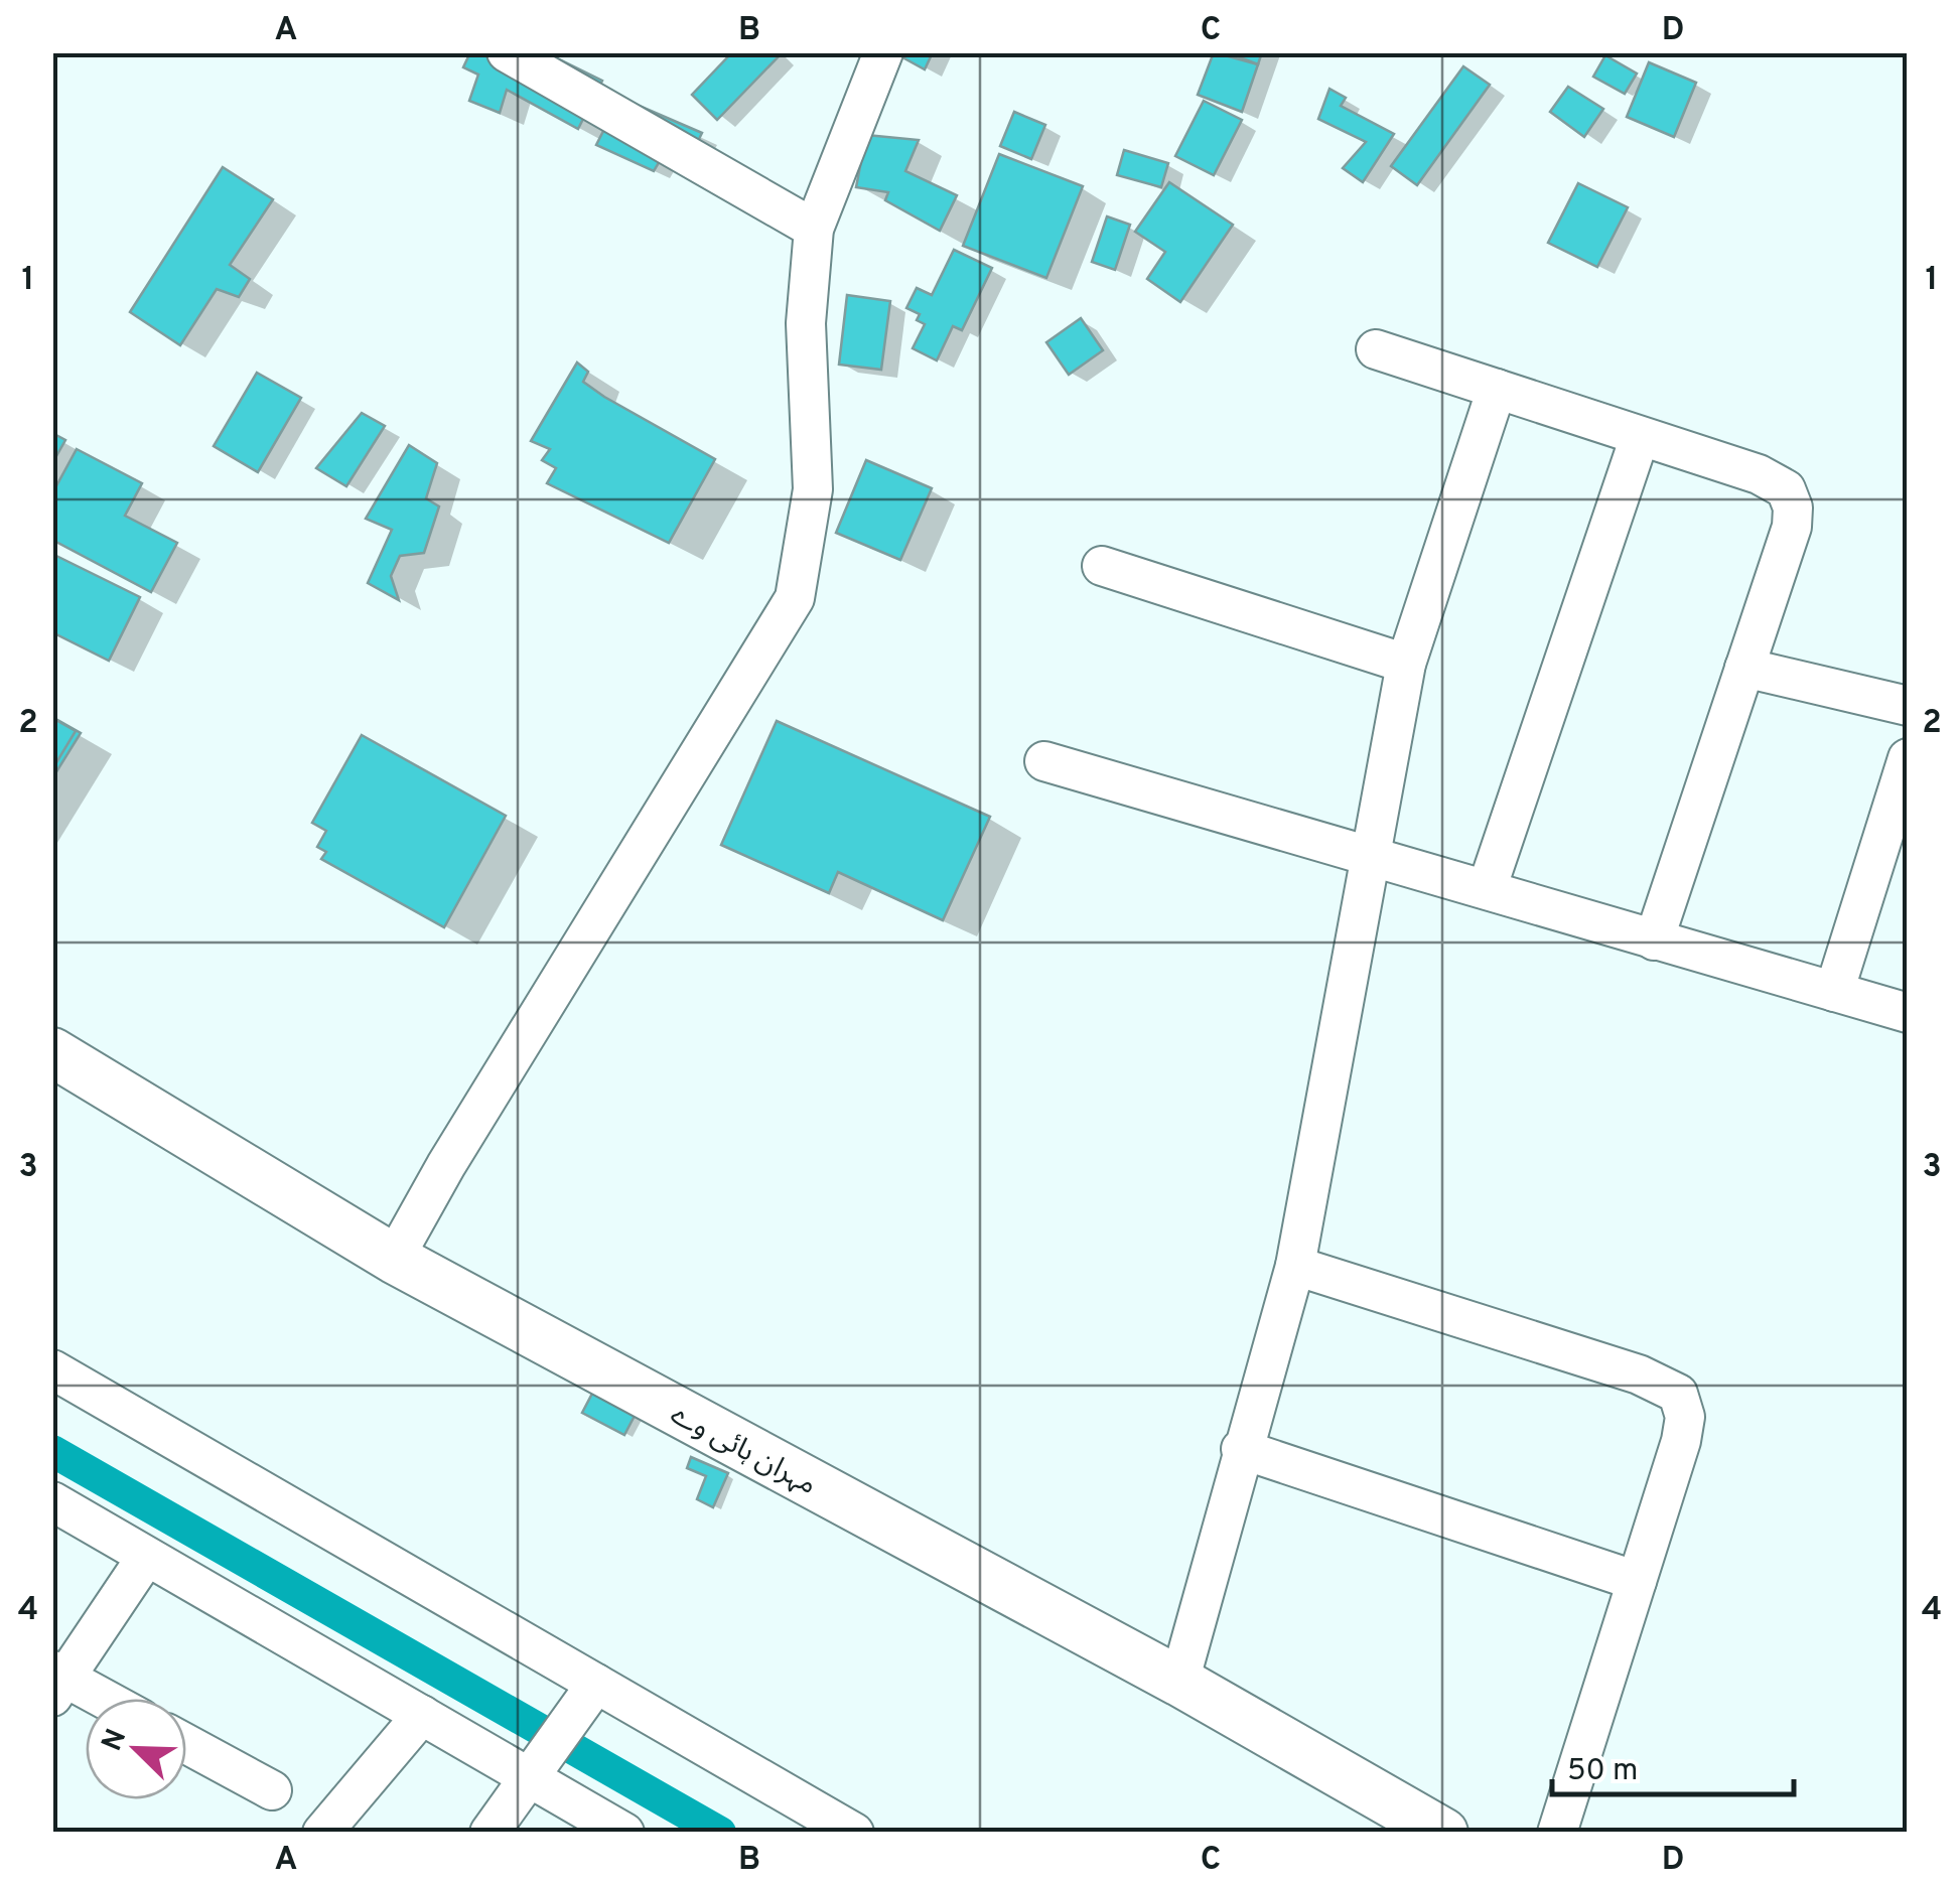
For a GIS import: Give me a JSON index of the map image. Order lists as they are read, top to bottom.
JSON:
{
  "streets": {
    "main road": ["مہران ہائی وے"]
  },
  "scale_bar": "50 m",
  "north": "top left",
  "grid": {
    "columns": [
      "A",
      "B",
      "C",
      "D"
    ],
    "rows": [
      "1",
      "2",
      "3",
      "4"
    ]
  }
}
